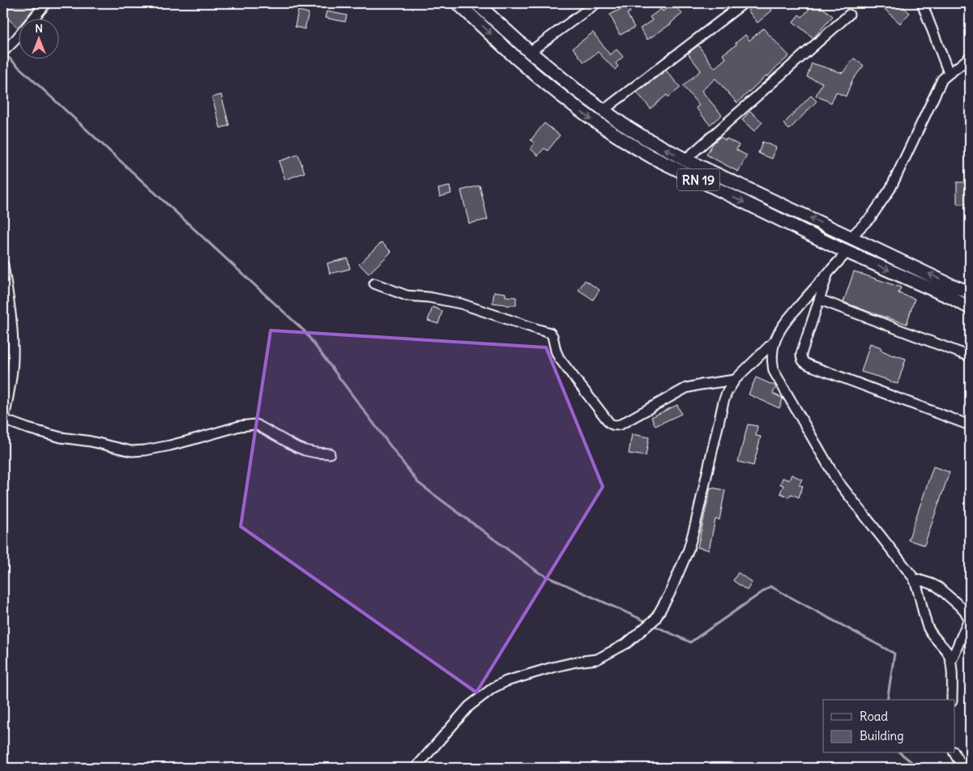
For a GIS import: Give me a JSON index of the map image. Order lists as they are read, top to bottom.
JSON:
{
  "streets": {
    "main road": ["RN 19"]
  },
  "legend": ["Road", "Building"],
  "north": "top"
}
